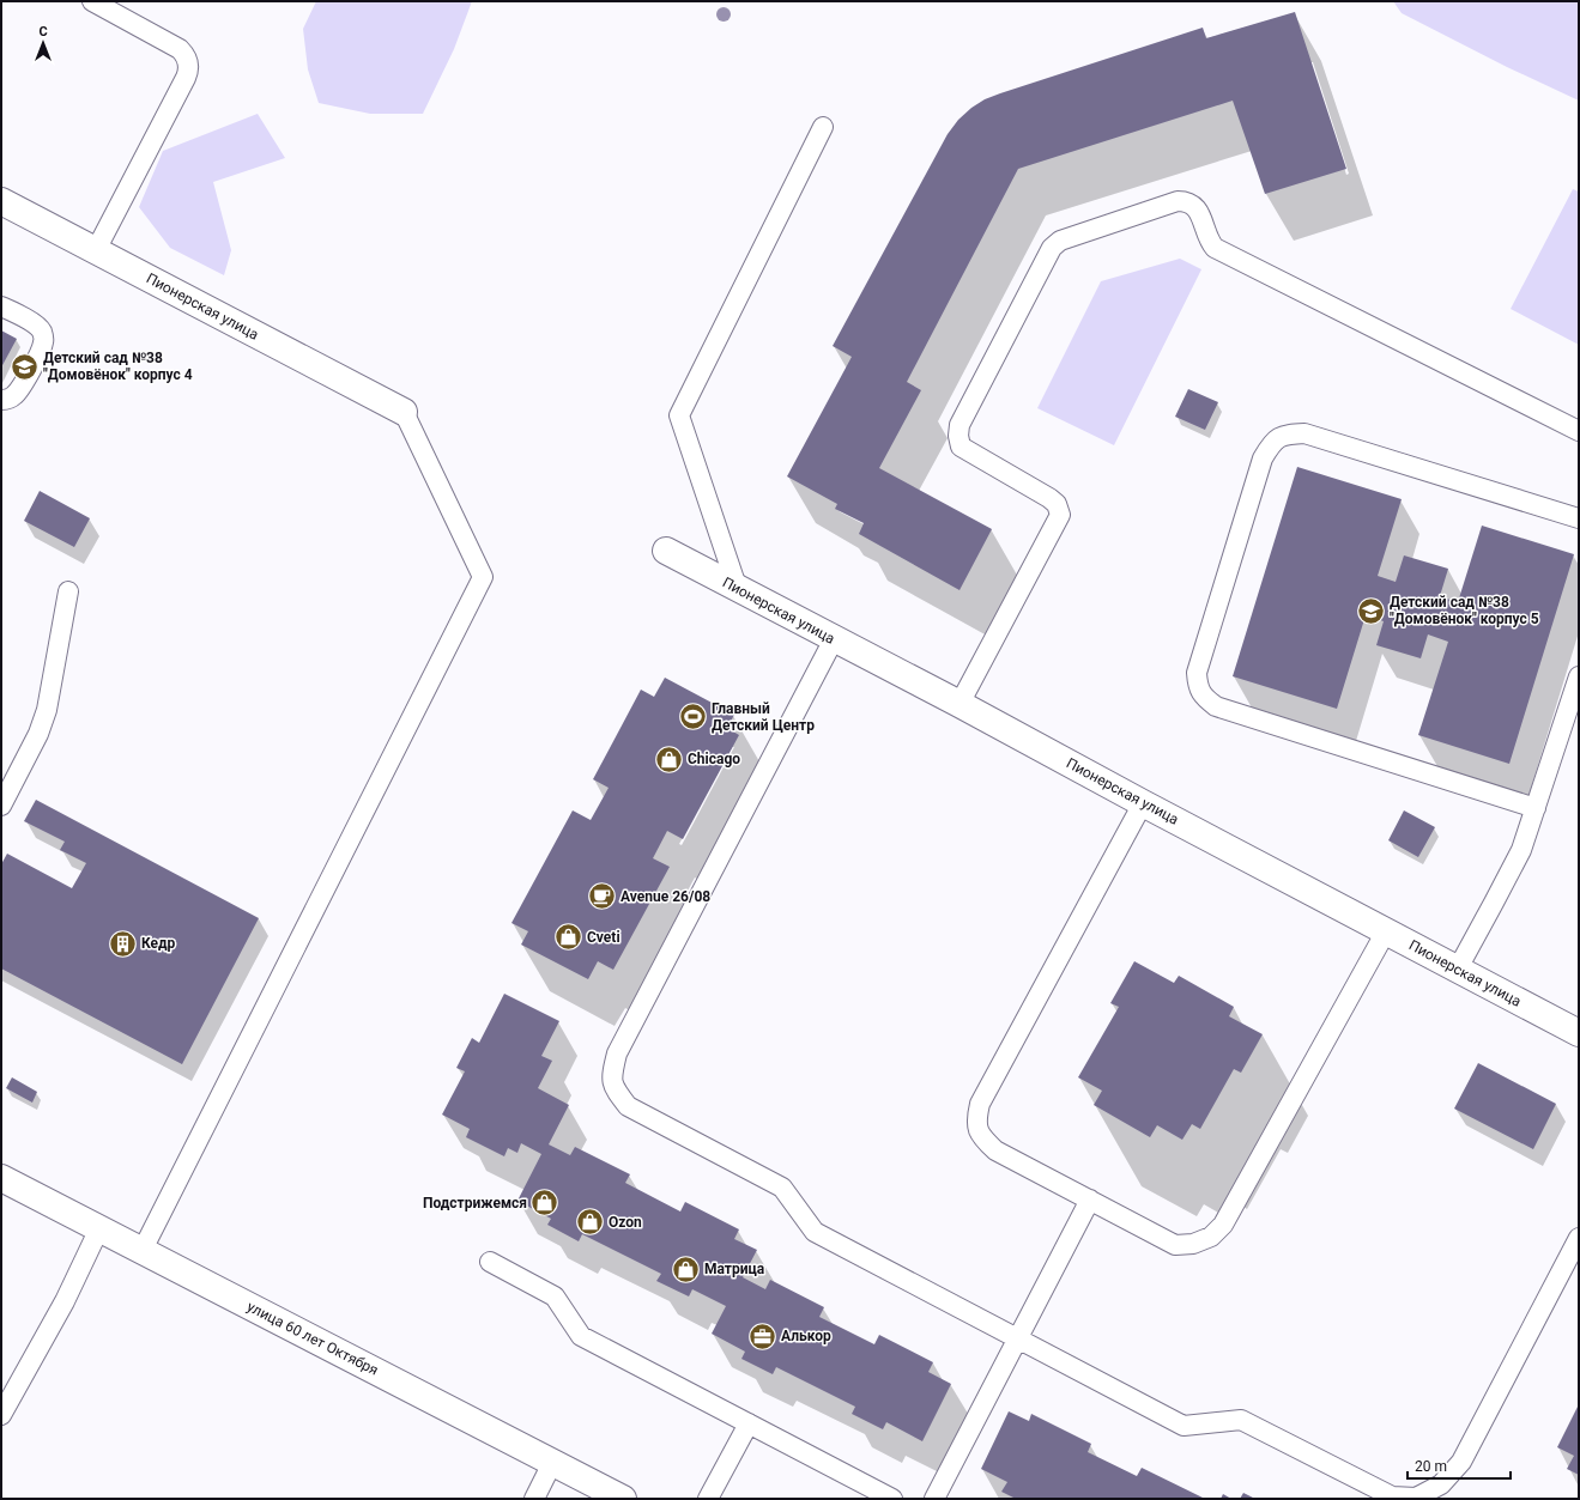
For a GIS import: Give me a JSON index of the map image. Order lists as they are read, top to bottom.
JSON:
{
  "streets": {
    "street": ["Пионерская улица", "улица 60 лет Октября"]
  },
  "places": {
    "school or university": ["Детский сад №38 \"Домовёнок\" корпус 4", "Детский сад №38 \"Домовёнок\" корпус 5"],
    "sports": ["Главный Детский Центр"],
    "shop": [
      "Chicago",
      "Cveti",
      "Подстрижемся",
      "Ozon",
      "Матрица"
    ],
    "cafe": ["Avenue 26/08"],
    "building": ["Кедр"],
    "office": ["Алькор"]
  },
  "scale_bar": "20 m",
  "north": "top"
}
